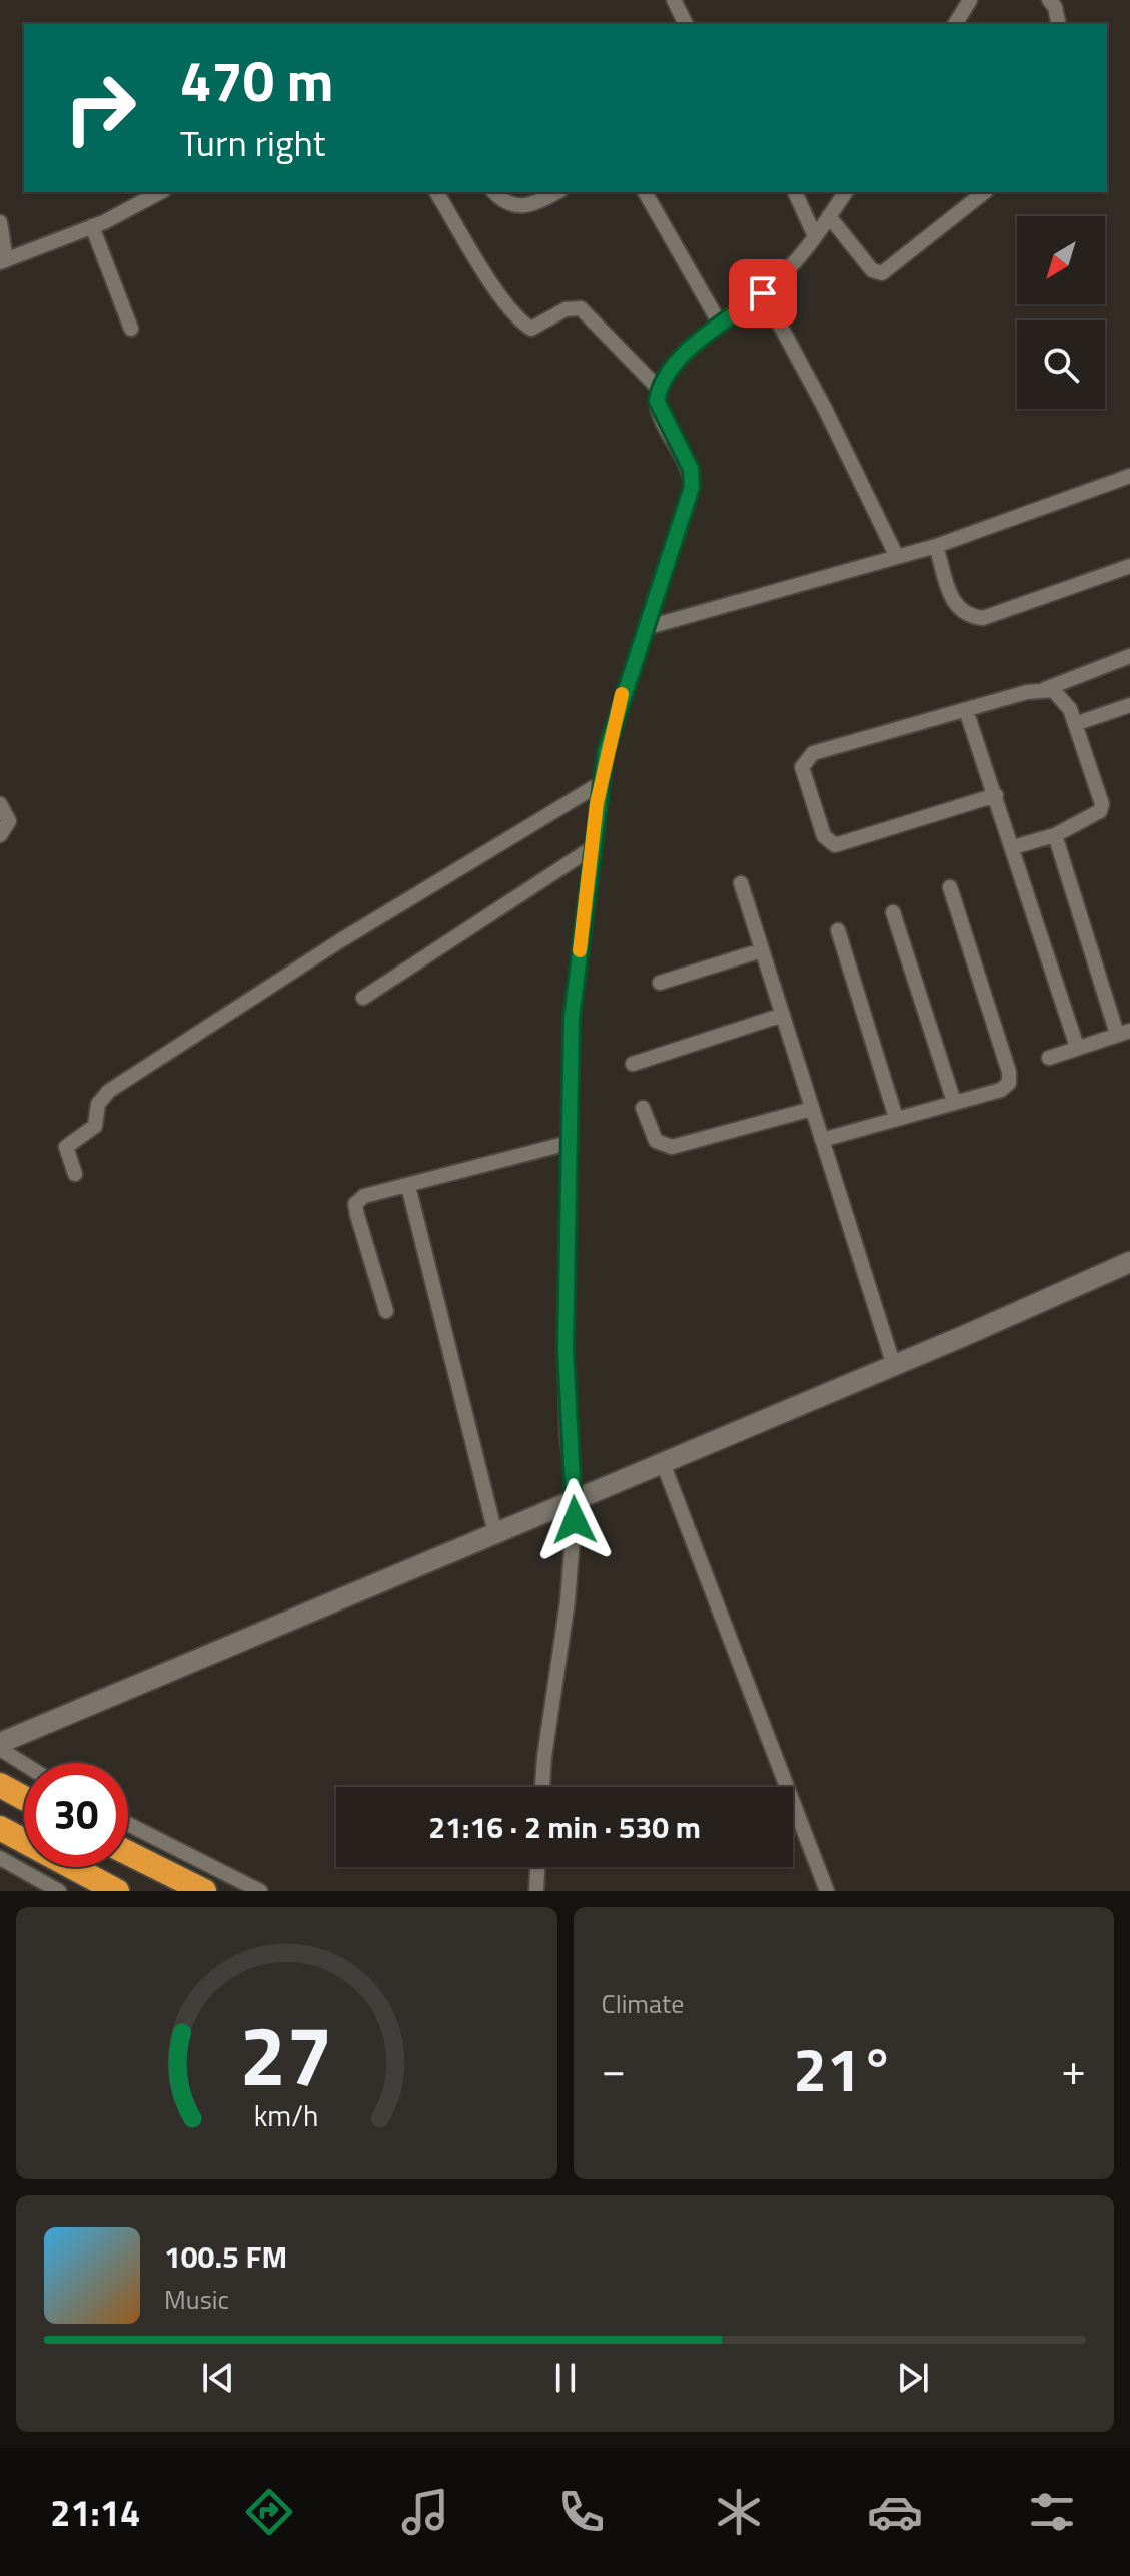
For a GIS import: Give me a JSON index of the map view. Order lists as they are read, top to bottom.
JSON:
{
  "north": "bottom left",
  "page": {
    "turn": ["470 m", "Turn right"],
    "limit": "30",
    "trip": "21:16 · 2 min · 530 m",
    "tile": "Climate",
    "heat": ["−", "21°", "+"],
    "song": ["100.5 FM", "Music"],
    "tabs": "21:14",
    "gauge": ["27", "km/h"]
  }
}
